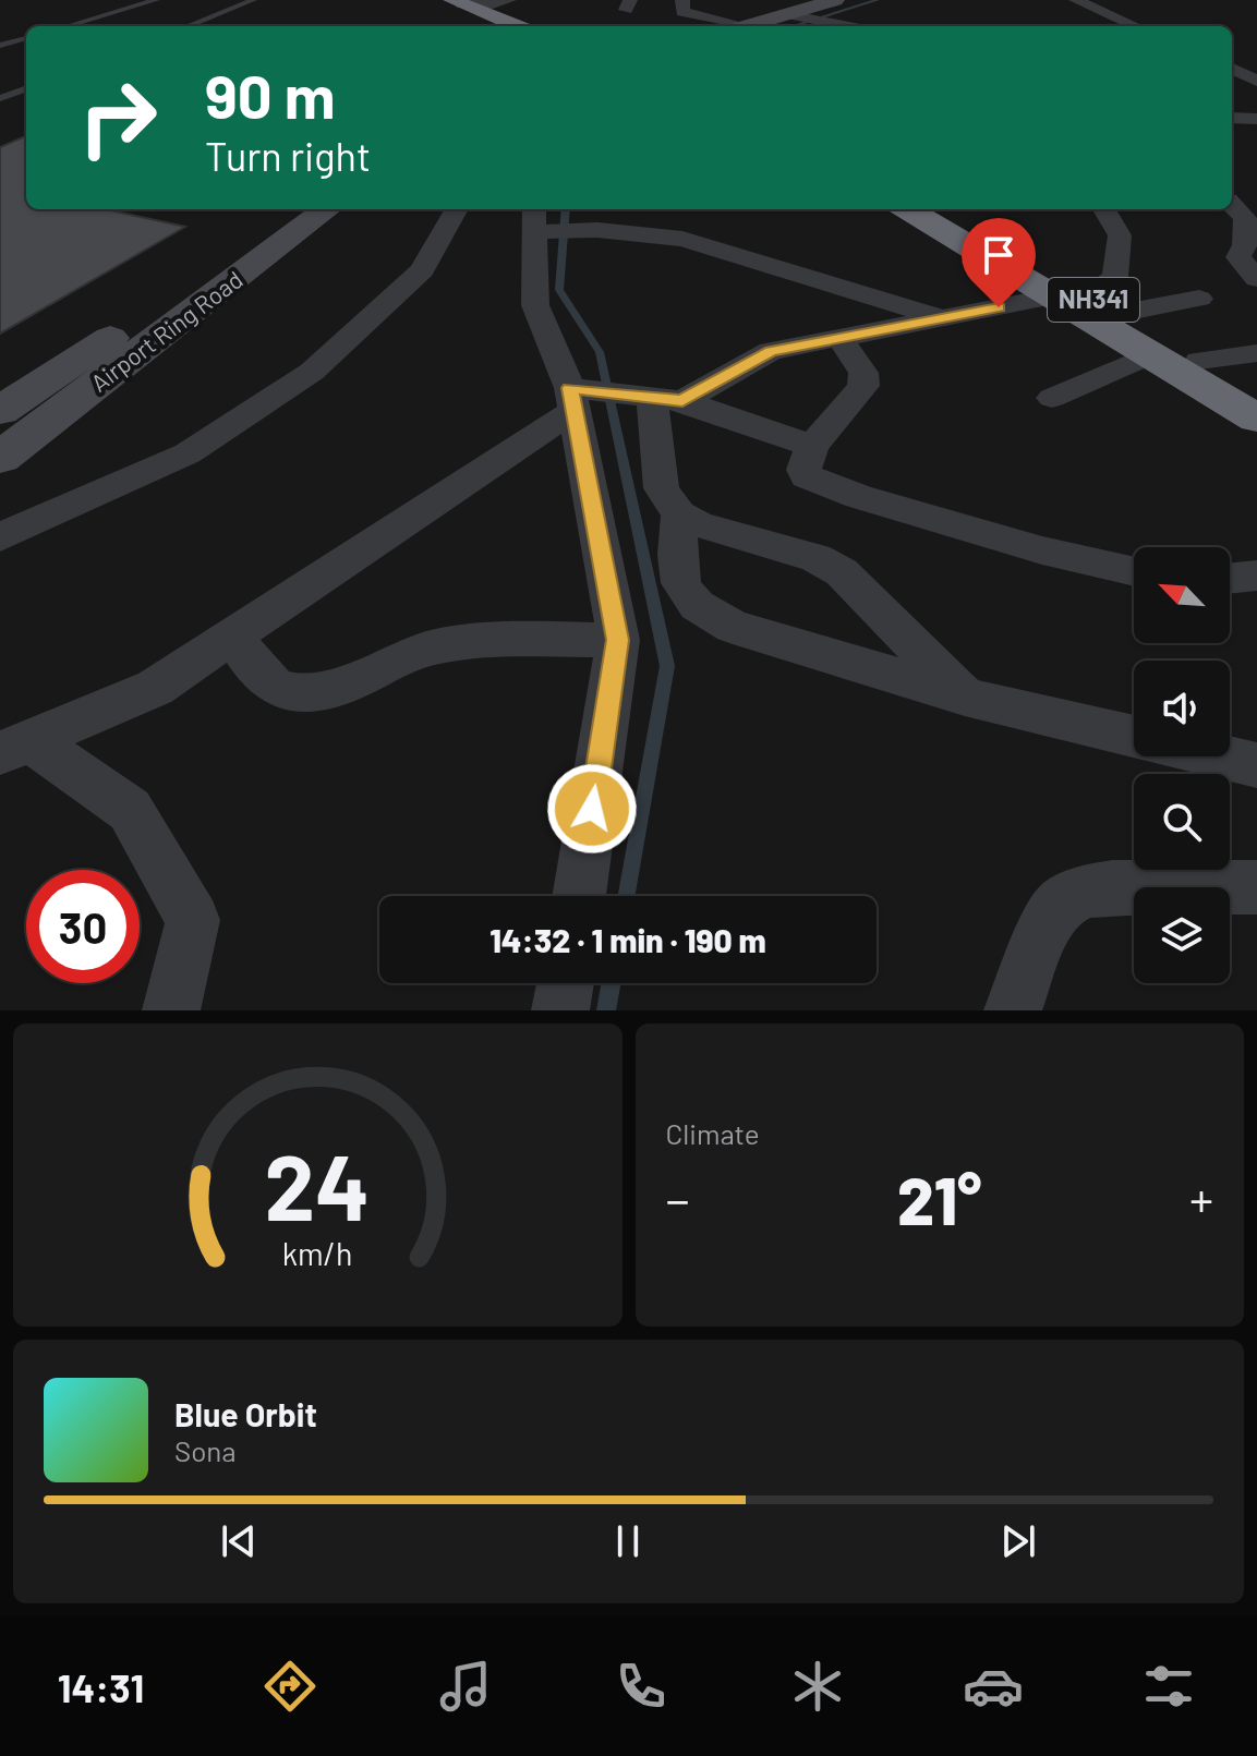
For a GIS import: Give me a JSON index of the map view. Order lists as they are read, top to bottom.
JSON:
{
  "streets": {
    "highway": ["NH341"],
    "main road": ["Airport Ring Road"]
  },
  "north": "top left",
  "page": {
    "turn": ["90 m", "Turn right"],
    "limit": "30",
    "trip": "14:32 · 1 min · 190 m",
    "tile": "Climate",
    "heat": ["−", "21°", "+"],
    "song": ["Blue Orbit", "Sona"],
    "tabs": "14:31",
    "gauge": ["24", "km/h"]
  }
}
